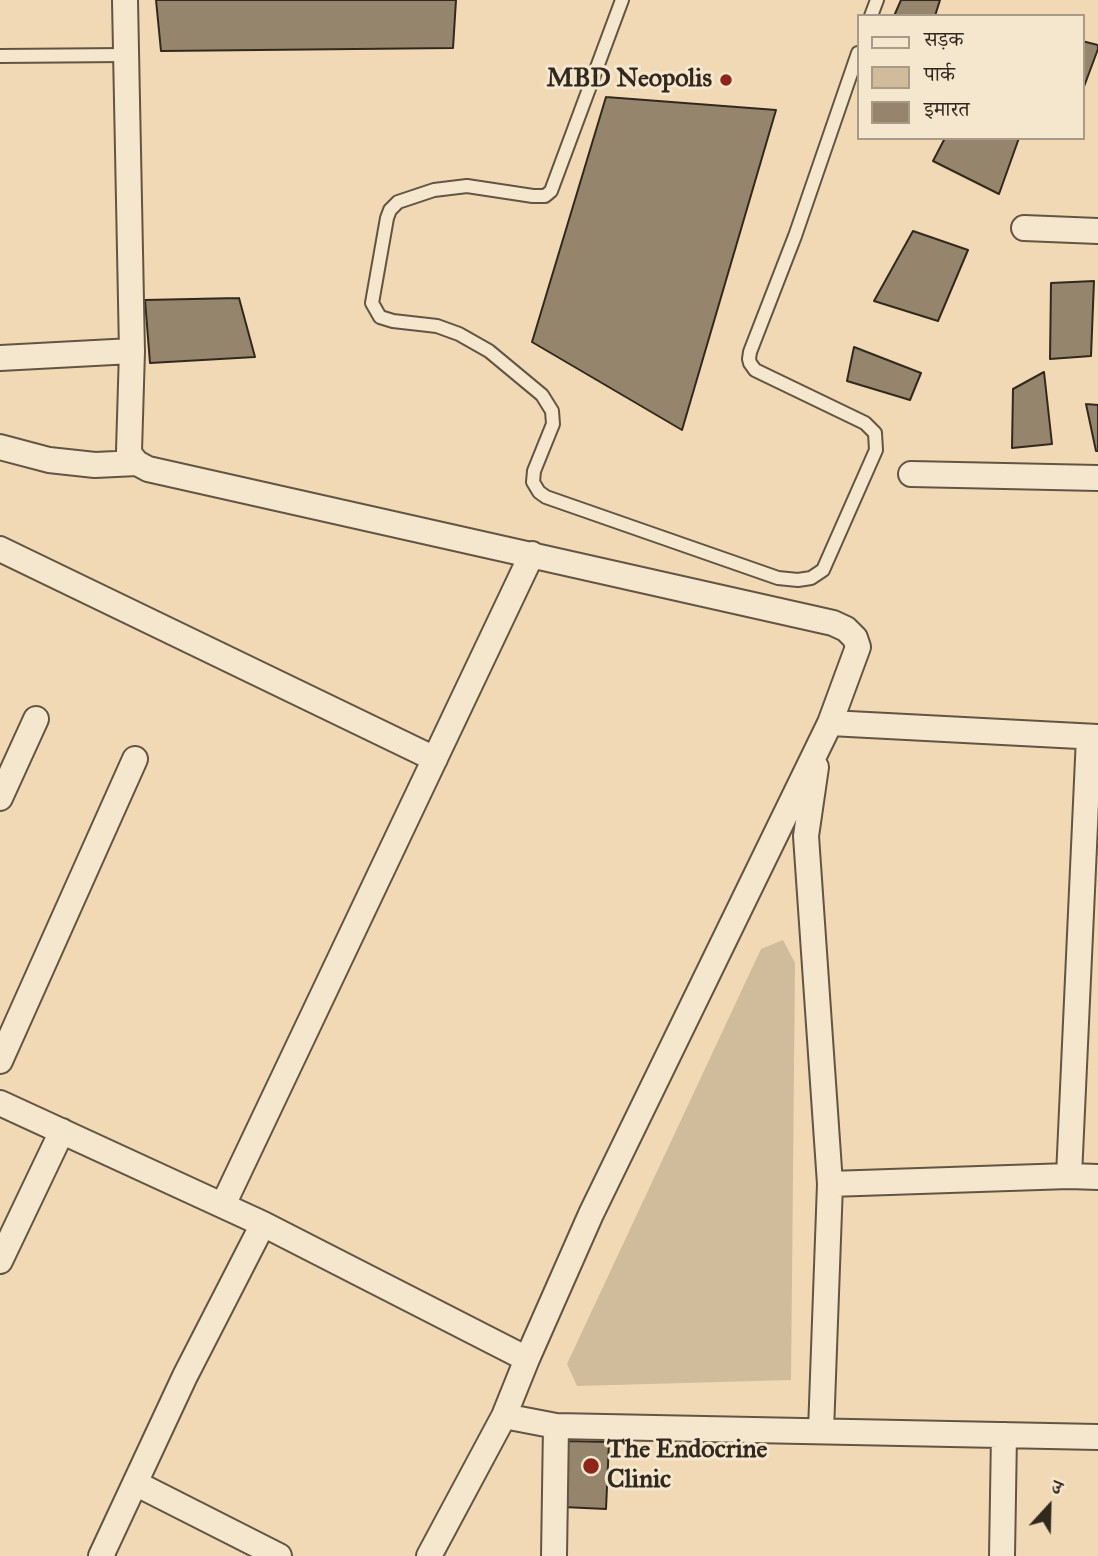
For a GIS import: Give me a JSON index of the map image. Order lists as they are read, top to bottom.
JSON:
{
  "places": ["MBD Neopolis", "The Endocrine Clinic"],
  "legend": ["सड़क", "पार्क", "इमारत"],
  "north": "top"
}
